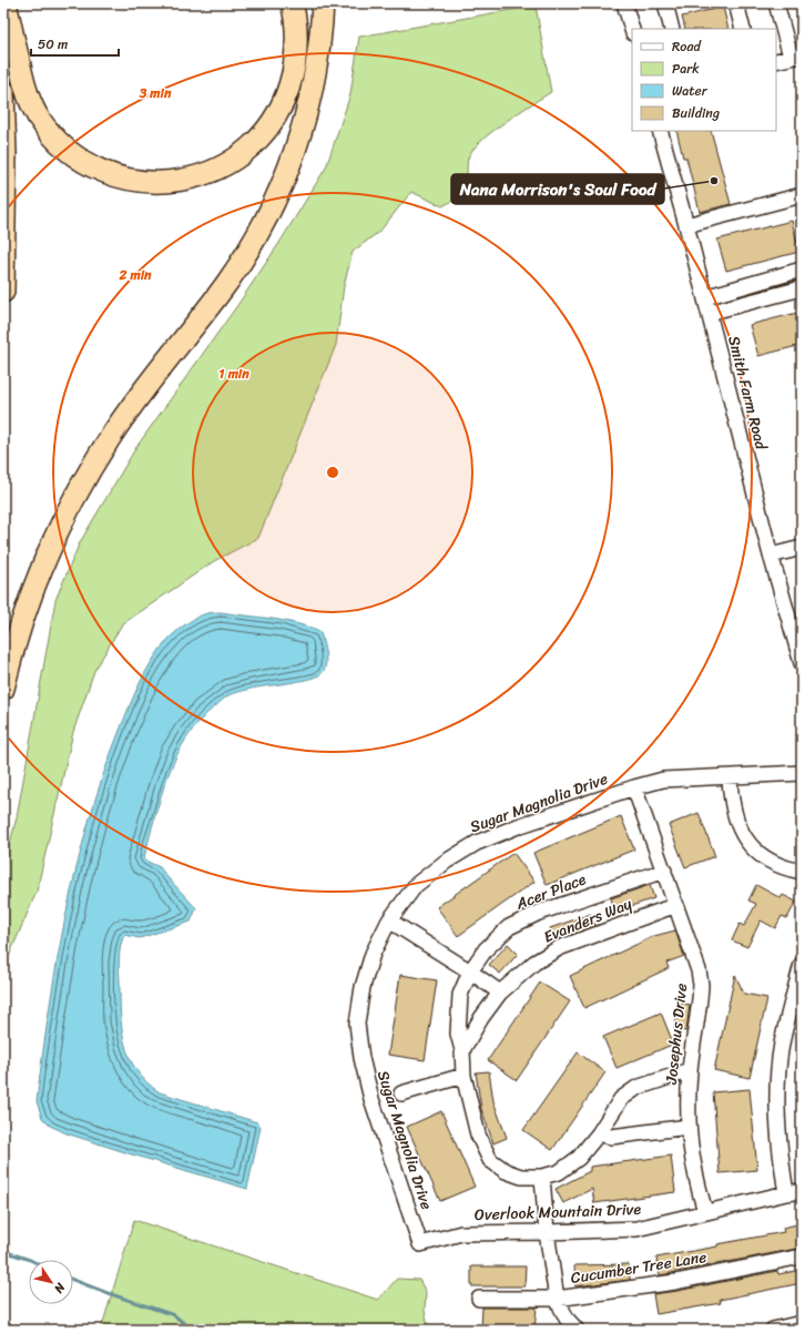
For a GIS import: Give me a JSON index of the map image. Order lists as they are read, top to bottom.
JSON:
{
  "streets": {
    "street": [
      "Smith Farm Road",
      "Sugar Magnolia Drive",
      "Acer Place",
      "Evanders Way",
      "Josephus Drive",
      "Overlook Mountain Drive",
      "Cucumber Tree Lane"
    ]
  },
  "crossings": [
    ["Sugar Magnolia Drive", "Josephus Drive"],
    ["Sugar Magnolia Drive", "Overlook Mountain Drive"],
    ["Acer Place", "Evanders Way"],
    ["Acer Place", "Josephus Drive"],
    ["Evanders Way", "Josephus Drive"],
    ["Josephus Drive", "Overlook Mountain Drive"]
  ],
  "places": ["Nana Morrison's Soul Food"],
  "legend": [
    "Road",
    "Park",
    "Water",
    "Building"
  ],
  "scale_bar": "50 m",
  "north": "bottom right",
  "rings": ["3 min", "2 min", "1 min"]
}
